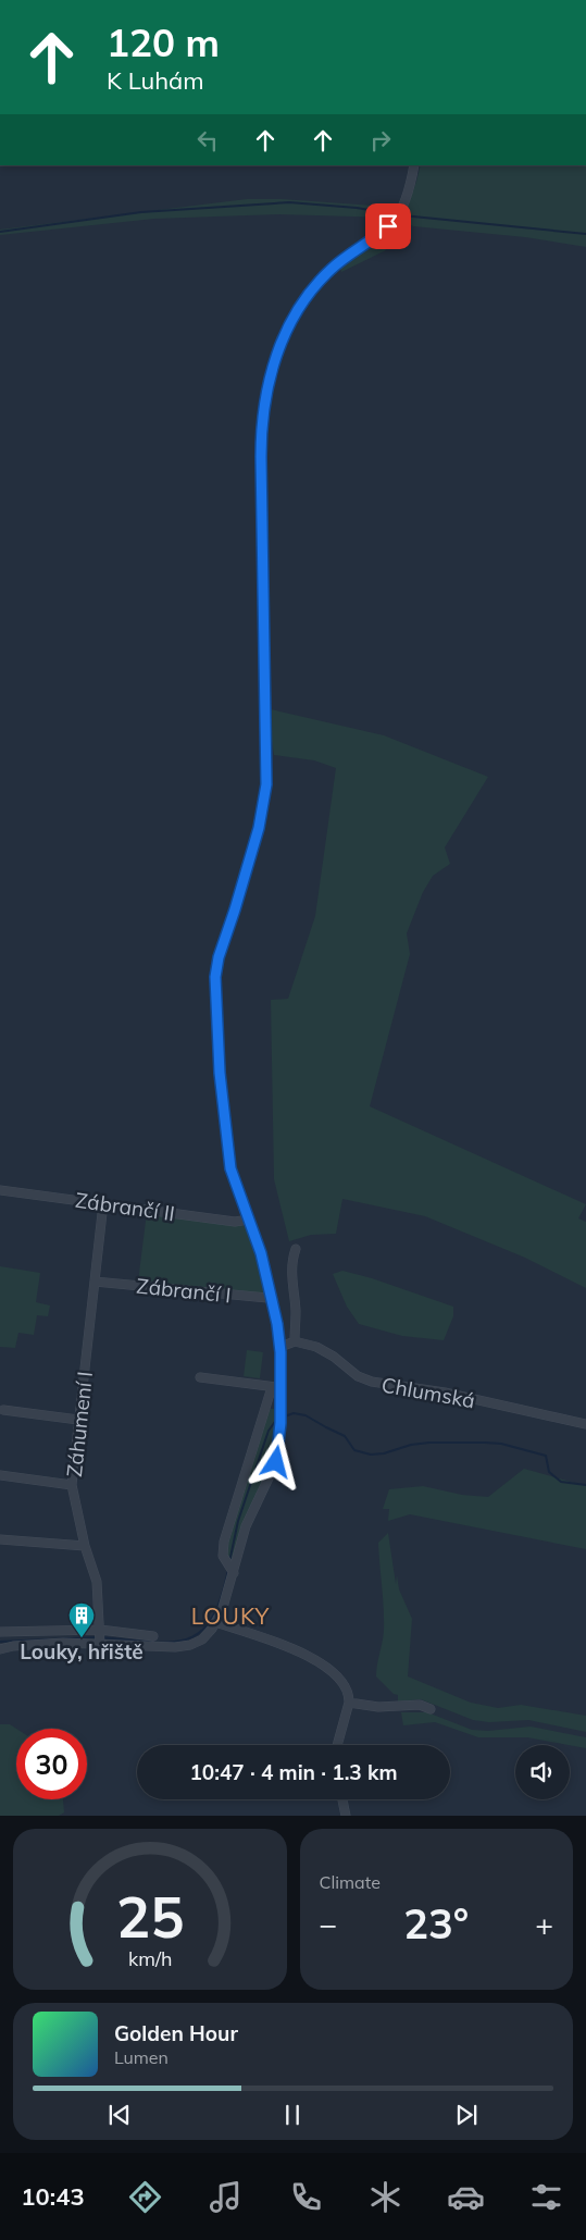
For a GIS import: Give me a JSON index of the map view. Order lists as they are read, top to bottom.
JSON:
{
  "streets": {
    "street": [
      "Zábrančí II",
      "Zábrančí I",
      "Chlumská",
      "Záhumení I"
    ]
  },
  "crossings": [
    ["Zábrančí II", "Záhumení I"],
    ["Zábrančí I", "Záhumení I"]
  ],
  "districts": ["LOUKY"],
  "places": {
    "building": ["Louky, hřiště"]
  },
  "page": {
    "turn": ["120 m", "K Luhám"],
    "limit": "30",
    "trip": "10:47 · 4 min · 1.3 km",
    "tile": "Climate",
    "heat": ["−", "23°", "+"],
    "song": ["Golden Hour", "Lumen"],
    "tabs": "10:43",
    "gauge": ["25", "km/h"]
  }
}
